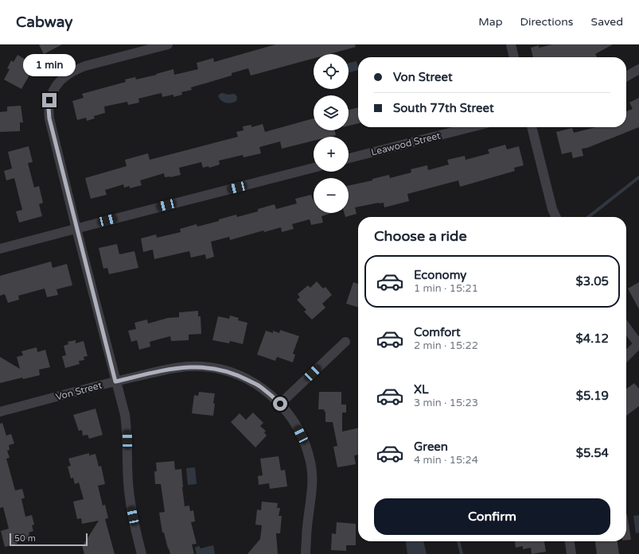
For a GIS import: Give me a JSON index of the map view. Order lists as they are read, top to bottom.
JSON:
{
  "streets": {
    "street": ["Leawood Street", "Von Street"]
  },
  "scale_bar": "50 m",
  "page": {
    "header": "Cabway",
    "nav": ["Map", "Directions", "Saved"],
    "map_buttons": ["+", "−"],
    "bubble": "1 min",
    "banner": ["Von Street", "South 77th Street"],
    "heading": "Choose a ride",
    "list": [
      {
        "name": "Economy",
        "note": "1 min · 15:21",
        "value": "$3.05"
      },
      {
        "name": "Comfort",
        "note": "2 min · 15:22",
        "value": "$4.12"
      },
      {
        "name": "XL",
        "note": "3 min · 15:23",
        "value": "$5.19"
      },
      {
        "name": "Green",
        "note": "4 min · 15:24",
        "value": "$5.54"
      }
    ],
    "buttons": "Confirm",
    "scale": "50 m"
  }
}
